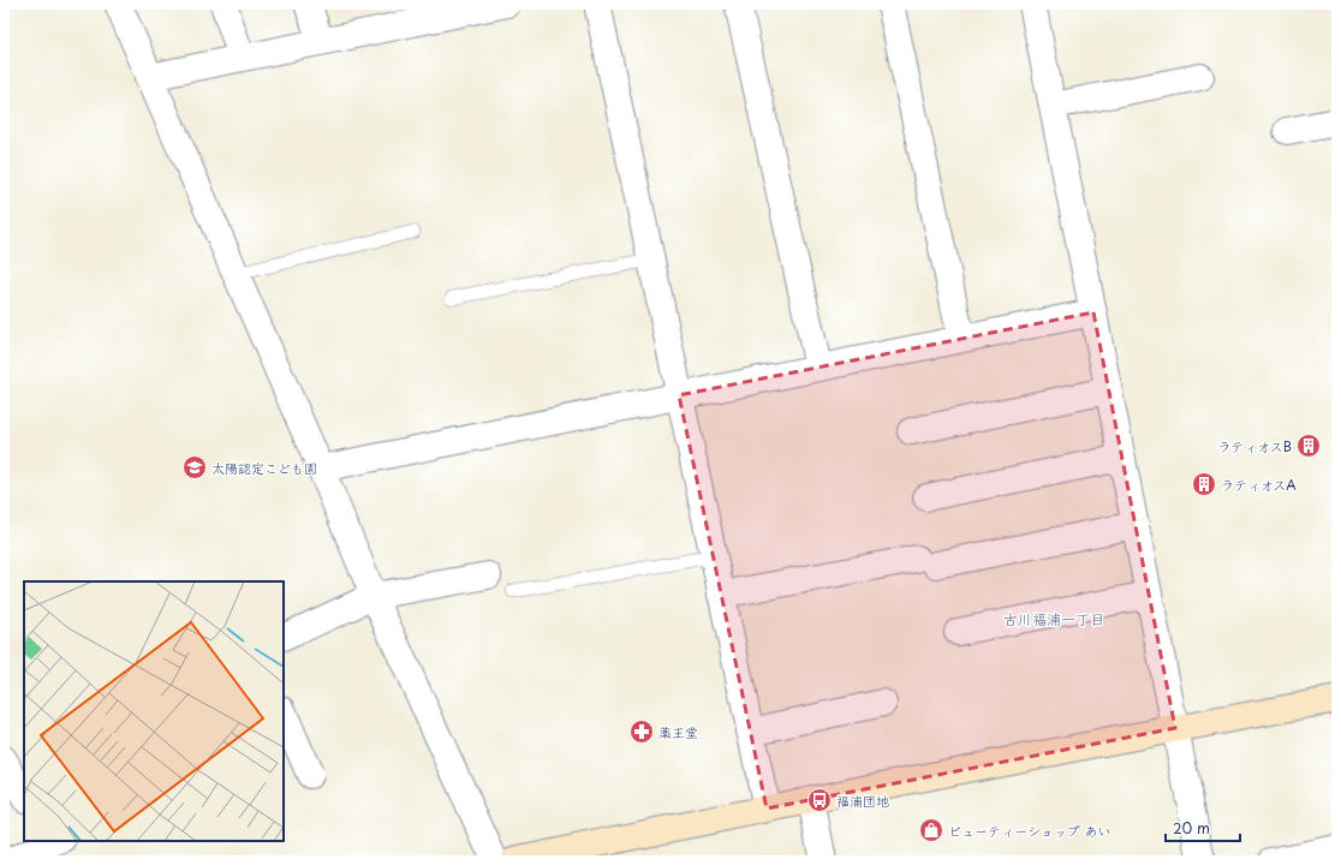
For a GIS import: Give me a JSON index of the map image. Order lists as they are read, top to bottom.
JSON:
{
  "districts": ["古川福浦一丁目"],
  "places": {
    "building": ["ラティオスB", "ラティオスA"],
    "school or university": ["太陽認定こども園"],
    "pharmacy": ["薬王堂"],
    "bus stop": ["福浦団地"],
    "shop": ["ビューティーショップ あい"]
  },
  "scale_bar": "20 m"
}
